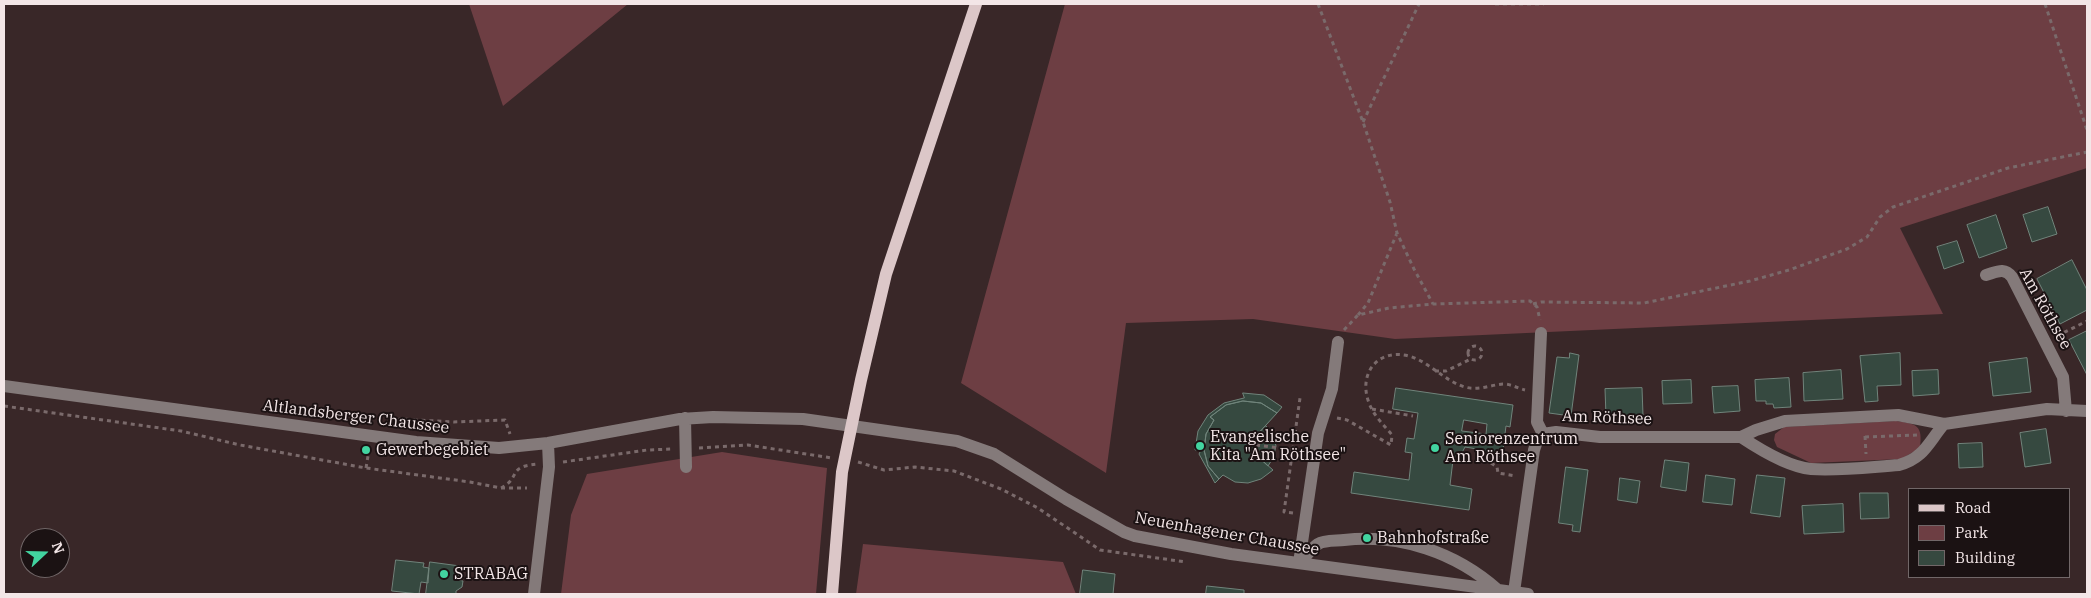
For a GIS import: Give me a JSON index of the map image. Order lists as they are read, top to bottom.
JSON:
{
  "streets": {
    "street": ["Am Röthsee", "Altlandsberger Chaussee", "Neuenhagener Chaussee"]
  },
  "crossings": [
    ["Am Röthsee", "Neuenhagener Chaussee"],
    ["Altlandsberger Chaussee", "Neuenhagener Chaussee"]
  ],
  "places": [
    "Evangelische Kita \"Am Röthsee\"",
    "Seniorenzentrum Am Röthsee",
    "Gewerbegebiet",
    "Bahnhofstraße",
    "STRABAG"
  ],
  "legend": ["Road", "Park", "Building"],
  "north": "right"
}
